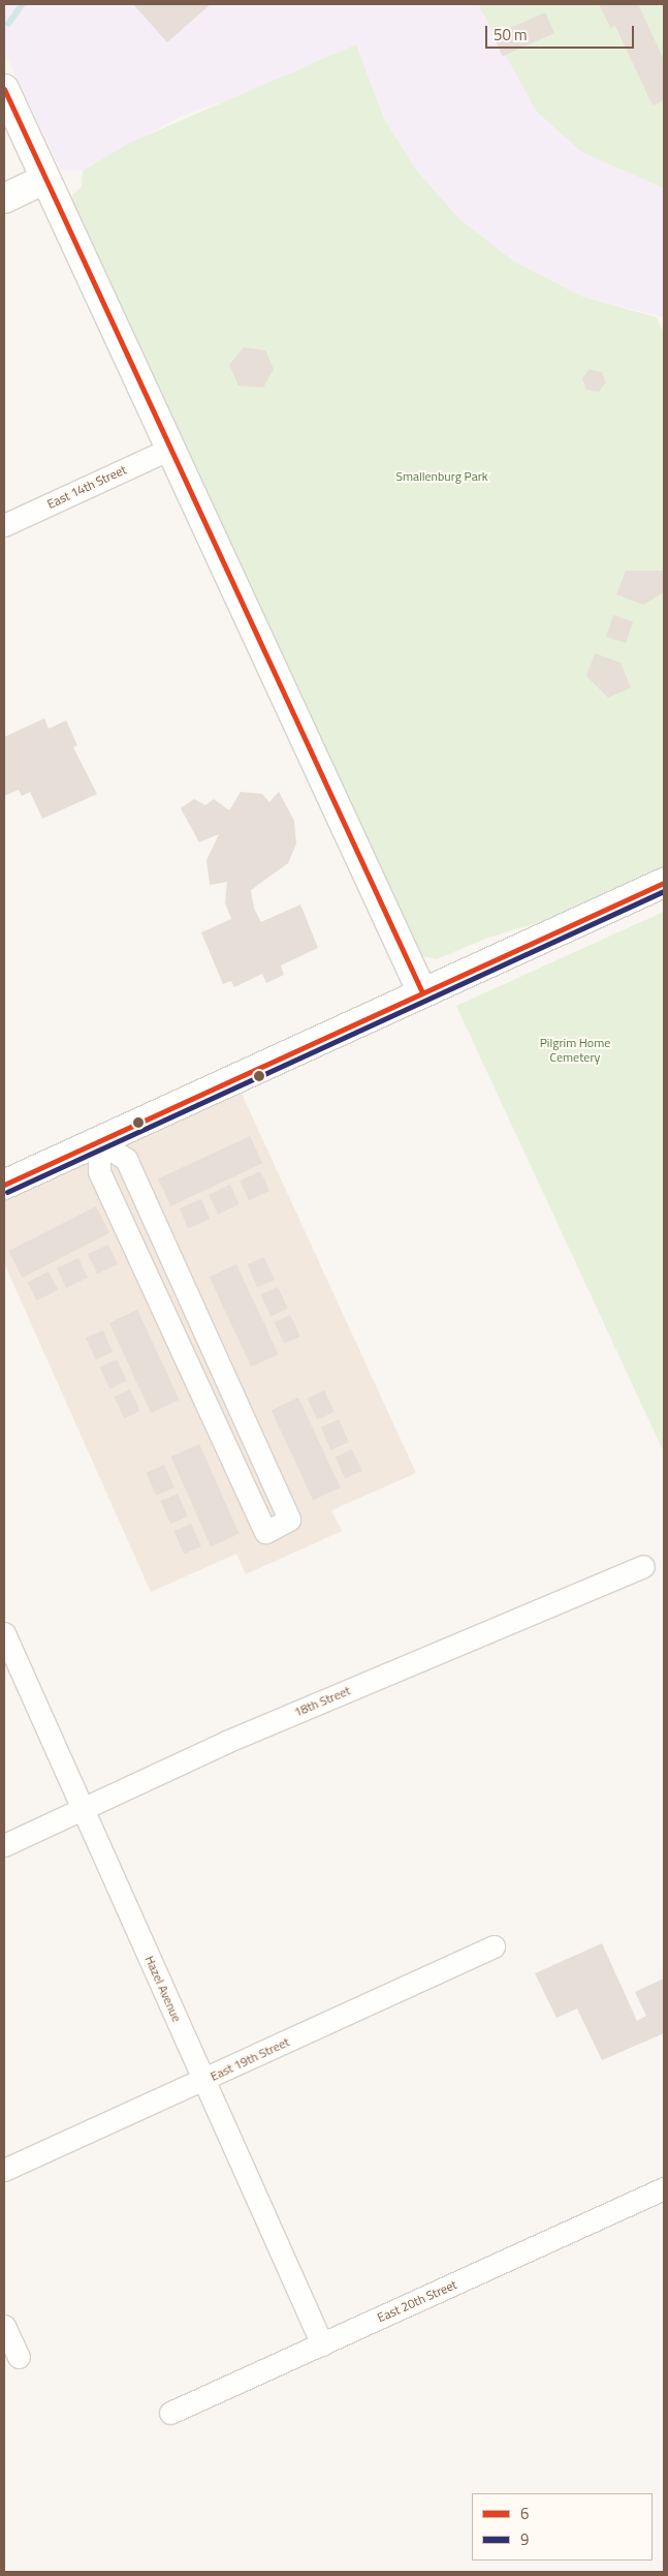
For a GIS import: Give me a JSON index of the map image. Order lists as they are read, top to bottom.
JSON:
{
  "streets": {
    "street": [
      "East 14th Street",
      "18th Street",
      "Hazel Avenue",
      "East 19th Street",
      "East 20th Street"
    ]
  },
  "crossings": [
    ["18th Street", "Hazel Avenue"],
    ["Hazel Avenue", "East 19th Street"],
    ["Hazel Avenue", "East 20th Street"]
  ],
  "parks": ["Smallenburg Park", "Pilgrim Home Cemetery"],
  "lines": ["transit line 6", "transit line 9"],
  "legend": ["6", "9"],
  "scale_bar": "50 m"
}
